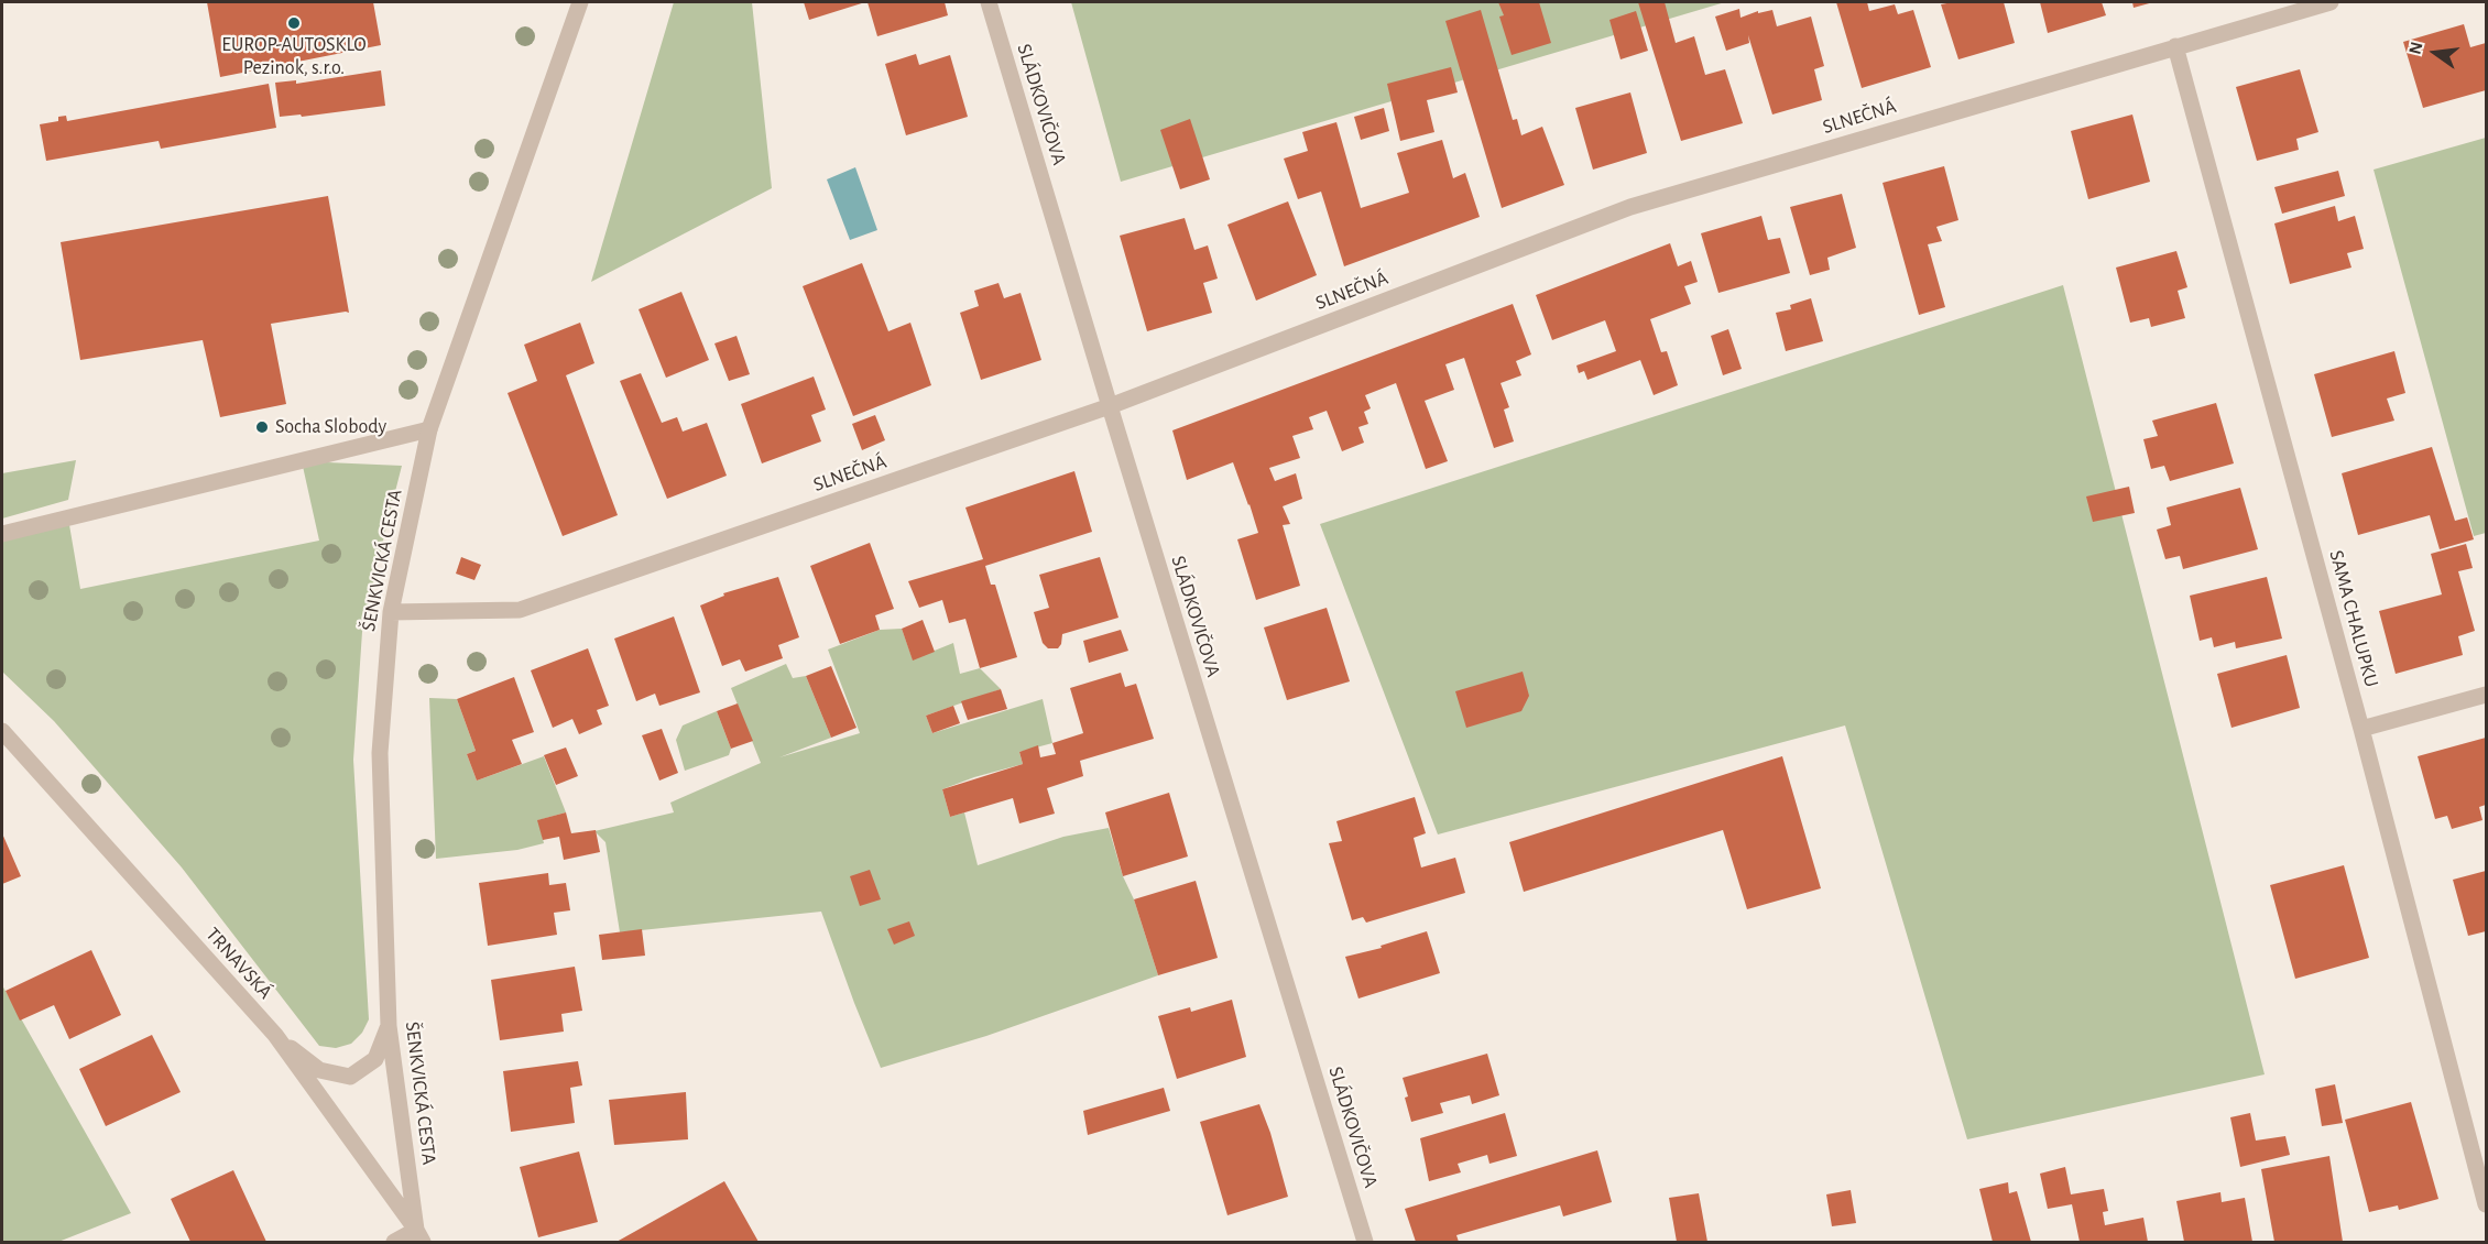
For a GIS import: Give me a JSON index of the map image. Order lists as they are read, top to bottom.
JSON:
{
  "streets": {
    "street": [
      "SLÁDKOVIČOVA",
      "SLNEČNÁ",
      "ŠENKVICKÁ CESTA",
      "SAMA CHALUPKU",
      "TRNAVSKÁ"
    ]
  },
  "crossings": [
    ["SLÁDKOVIČOVA", "SLNEČNÁ"],
    ["SLNEČNÁ", "ŠENKVICKÁ CESTA"],
    ["SLNEČNÁ", "SAMA CHALUPKU"],
    ["ŠENKVICKÁ CESTA", "TRNAVSKÁ"]
  ],
  "places": ["EUROP-AUTOSKLO Pezinok, s.r.o.", "Socha Slobody"],
  "north": "left"
}
